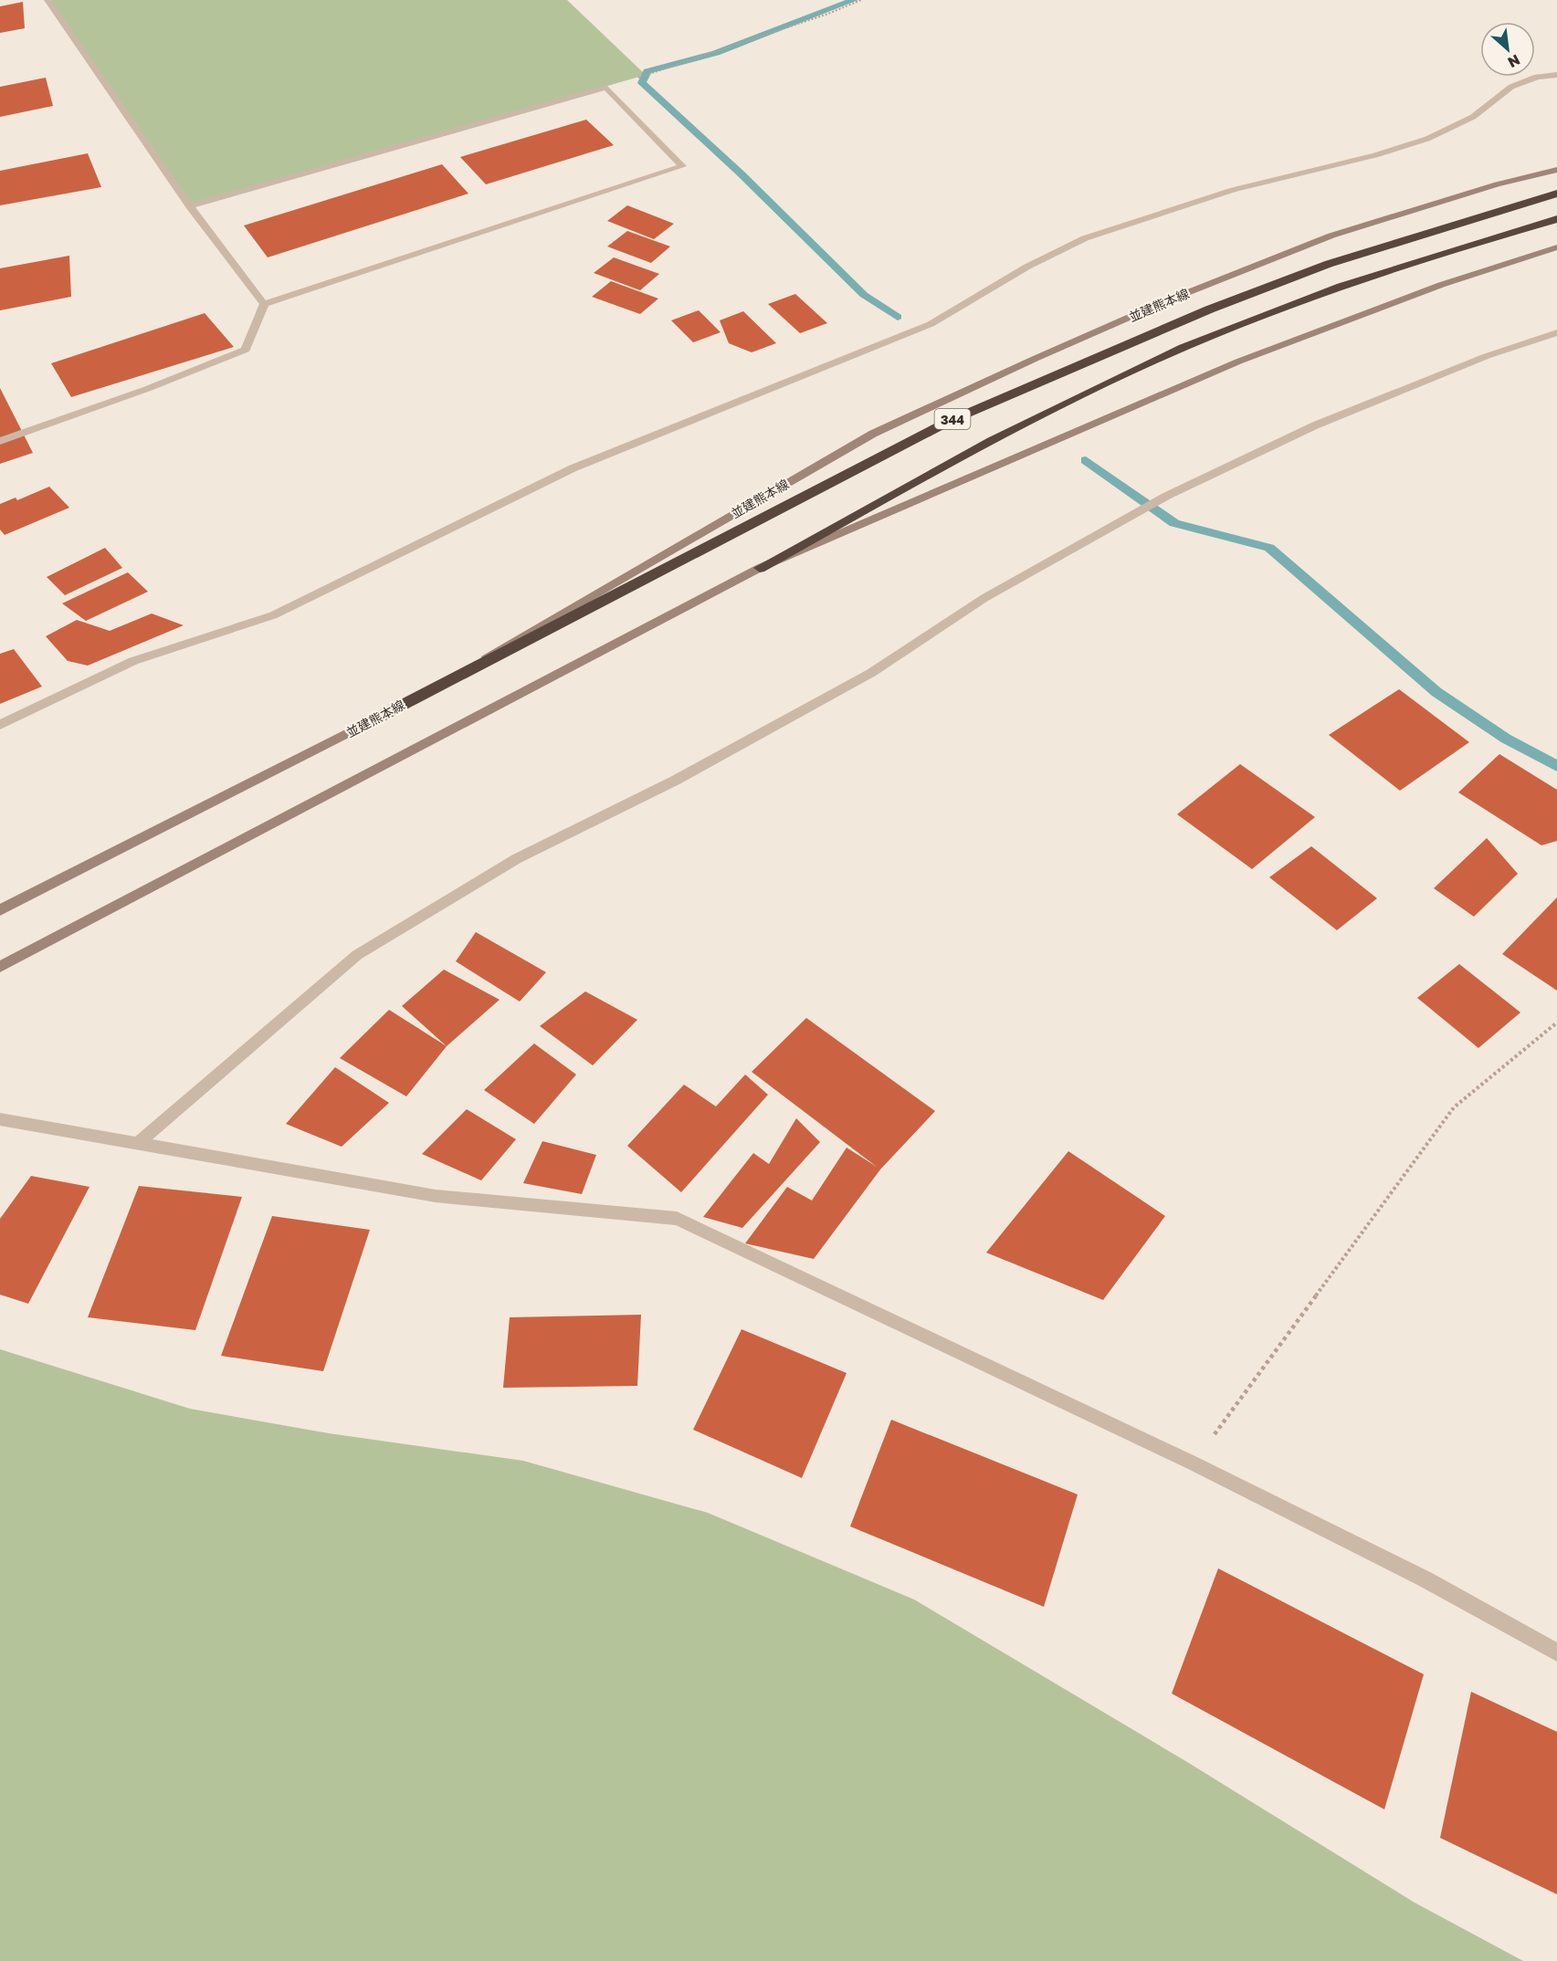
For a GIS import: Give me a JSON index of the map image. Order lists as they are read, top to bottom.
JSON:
{
  "streets": {
    "highway": ["344"],
    "main road": ["並建熊本線"]
  },
  "crossings": [
    ["並建熊本線", "344"]
  ],
  "north": "bottom right"
}
